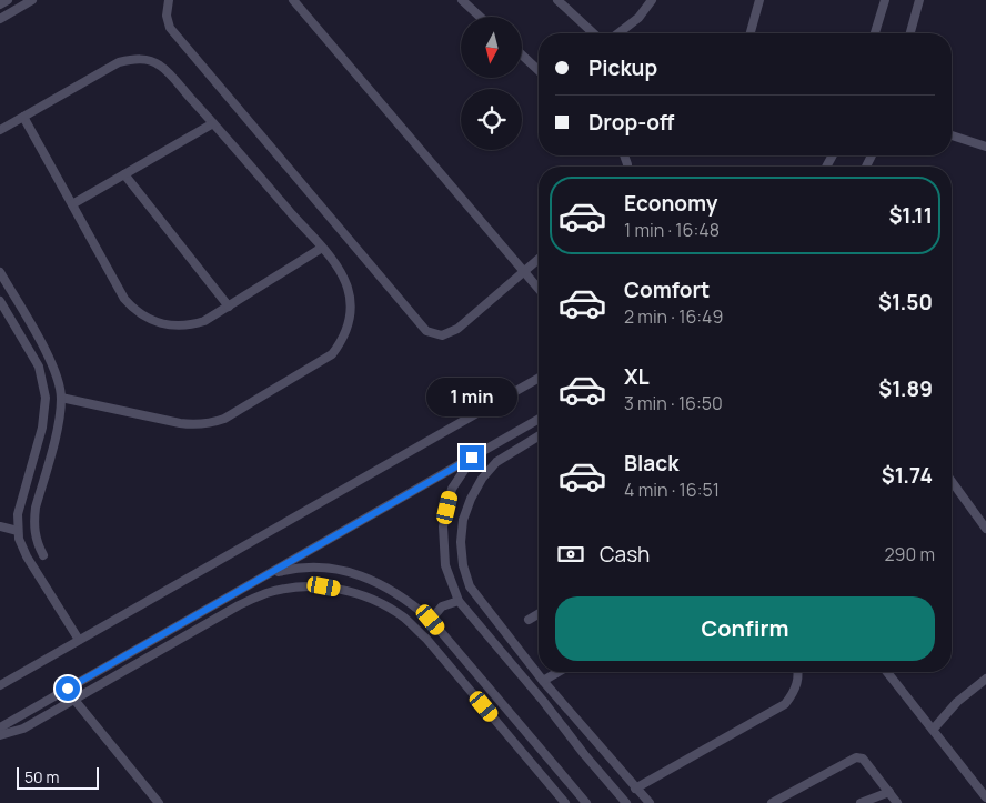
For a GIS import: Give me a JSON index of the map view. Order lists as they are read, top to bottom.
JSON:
{
  "scale_bar": "50 m",
  "north": "bottom",
  "page": {
    "banner": ["Pickup", "Drop-off"],
    "list": [
      {
        "name": "Economy",
        "note": "1 min · 16:48",
        "value": "$1.11"
      },
      {
        "name": "Comfort",
        "note": "2 min · 16:49",
        "value": "$1.50"
      },
      {
        "name": "XL",
        "note": "3 min · 16:50",
        "value": "$1.89"
      },
      {
        "name": "Black",
        "note": "4 min · 16:51",
        "value": "$1.74"
      }
    ],
    "bubble": "1 min",
    "pay": ["Cash", "290 m"],
    "buttons": "Confirm",
    "scale": "50 m"
  }
}
